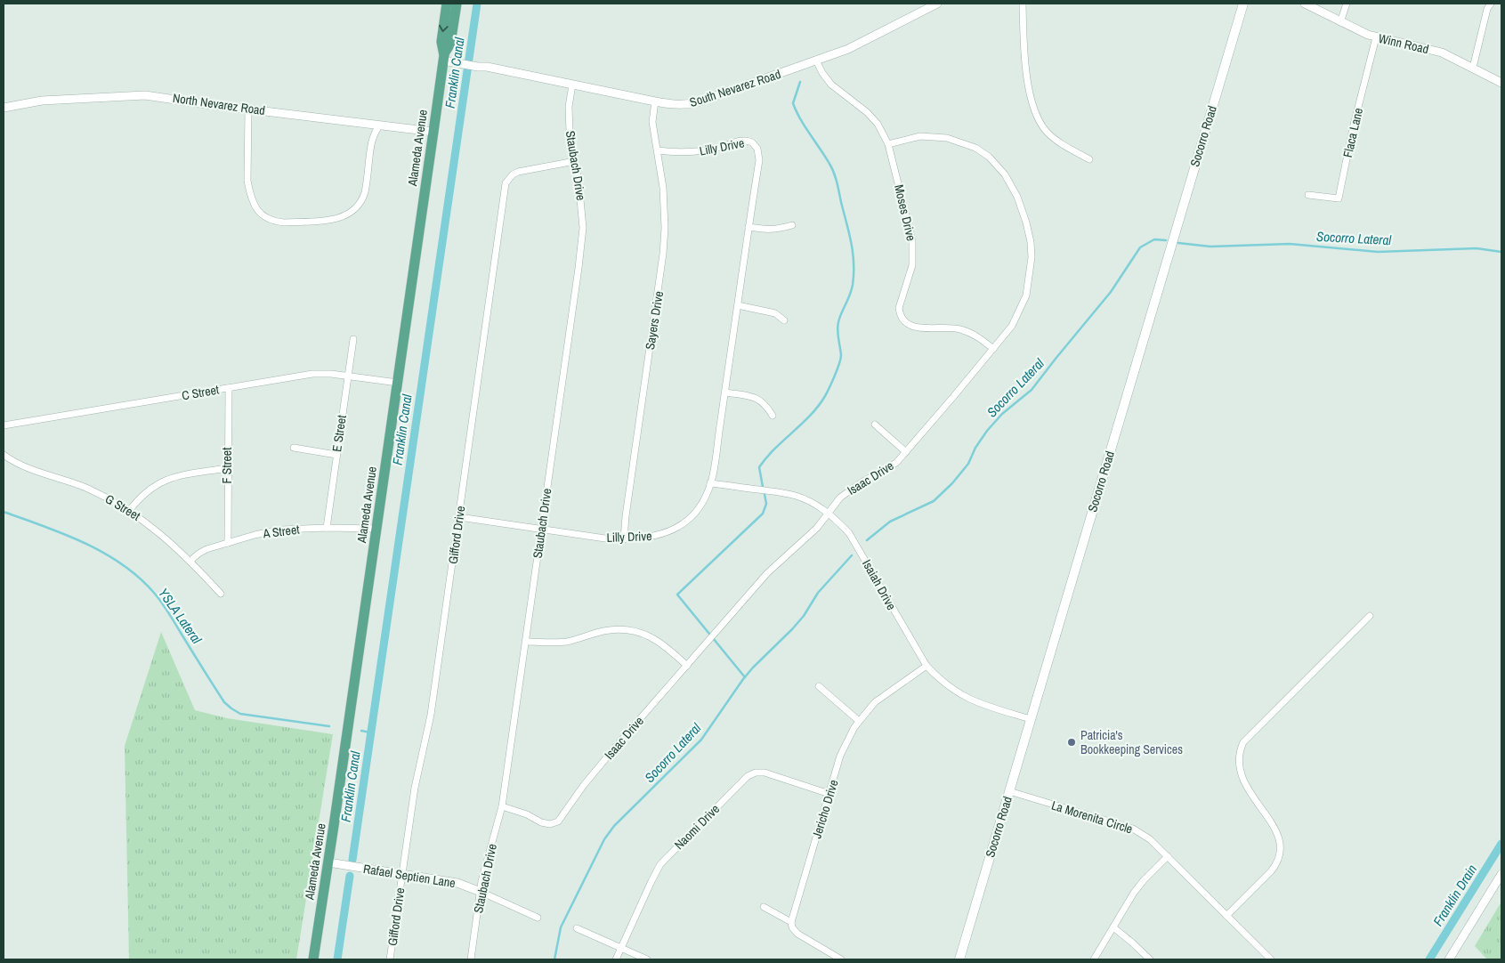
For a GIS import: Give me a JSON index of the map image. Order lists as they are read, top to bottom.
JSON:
{
  "streets": {
    "main road": ["Socorro Road", "Alameda Avenue"],
    "street": [
      "Winn Road",
      "South Nevarez Road",
      "North Nevarez Road",
      "Flaca Lane",
      "Lilly Drive",
      "Staubach Drive",
      "Moses Drive",
      "Sayers Drive",
      "C Street",
      "E Street",
      "F Street",
      "Isaac Drive",
      "G Street",
      "A Street",
      "Gifford Drive",
      "Isaiah Drive",
      "Jericho Drive",
      "La Morenita Circle",
      "Naomi Drive",
      "Rafael Septien Lane"
    ]
  },
  "crossings": [
    ["Winn Road", "Flaca Lane"],
    ["South Nevarez Road", "Alameda Avenue"],
    ["South Nevarez Road", "Staubach Drive"],
    ["South Nevarez Road", "Moses Drive"],
    ["South Nevarez Road", "Sayers Drive"],
    ["North Nevarez Road", "Alameda Avenue"],
    ["Socorro Road", "Isaiah Drive"],
    ["Socorro Road", "La Morenita Circle"],
    ["Lilly Drive", "Staubach Drive"],
    ["Lilly Drive", "Sayers Drive"],
    ["Lilly Drive", "Gifford Drive"],
    ["Lilly Drive", "Isaiah Drive"],
    ["Alameda Avenue", "C Street"],
    ["Alameda Avenue", "A Street"],
    ["Alameda Avenue", "Rafael Septien Lane"],
    ["Staubach Drive", "Isaac Drive"],
    ["Staubach Drive", "Gifford Drive"],
    ["Staubach Drive", "Rafael Septien Lane"],
    ["Moses Drive", "Isaac Drive"],
    ["C Street", "E Street"],
    ["C Street", "F Street"],
    ["E Street", "A Street"],
    ["F Street", "A Street"],
    ["Isaac Drive", "Isaiah Drive"],
    ["G Street", "A Street"],
    ["Gifford Drive", "Rafael Septien Lane"],
    ["Isaiah Drive", "Jericho Drive"],
    ["Jericho Drive", "Naomi Drive"]
  ],
  "water": [
    "Franklin Canal",
    "Socorro Lateral",
    "YSLA Lateral",
    "Franklin Drain"
  ],
  "places": ["Patricia's Bookkeeping Services"]
}
